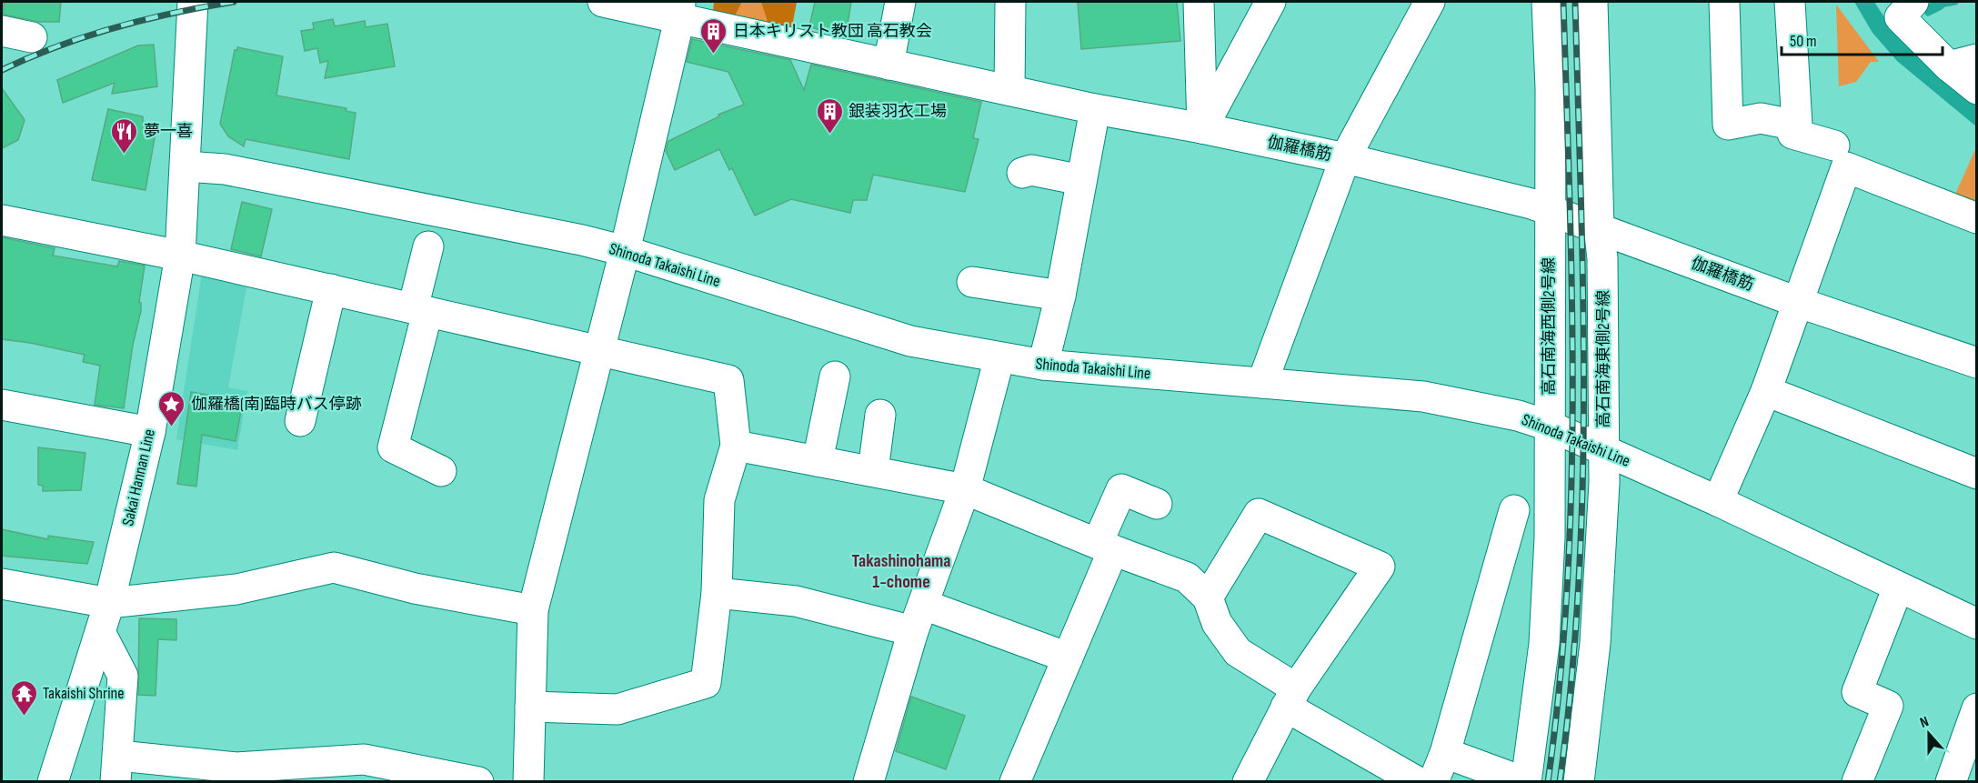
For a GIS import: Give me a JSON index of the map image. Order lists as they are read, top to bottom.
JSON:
{
  "streets": {
    "street": [
      "伽羅橋筋",
      "Shinoda Takaishi Line",
      "高石南海西側2号線",
      "高石南海東側2号線",
      "Sakai Hannan Line"
    ]
  },
  "crossings": [
    ["伽羅橋筋", "高石南海西側2号線"],
    ["伽羅橋筋", "高石南海東側2号線"],
    ["Shinoda Takaishi Line", "高石南海西側2号線"],
    ["Shinoda Takaishi Line", "高石南海東側2号線"],
    ["Shinoda Takaishi Line", "Sakai Hannan Line"]
  ],
  "districts": ["Takashinohama 1-chome"],
  "places": {
    "building": ["日本キリスト教団 高石教会", "銀装羽衣工場"],
    "restaurant": ["夢一喜"],
    "place": ["伽羅橋(南)臨時バス停跡"],
    "temple": ["Takaishi Shrine"]
  },
  "scale_bar": "50 m",
  "north": "top"
}
